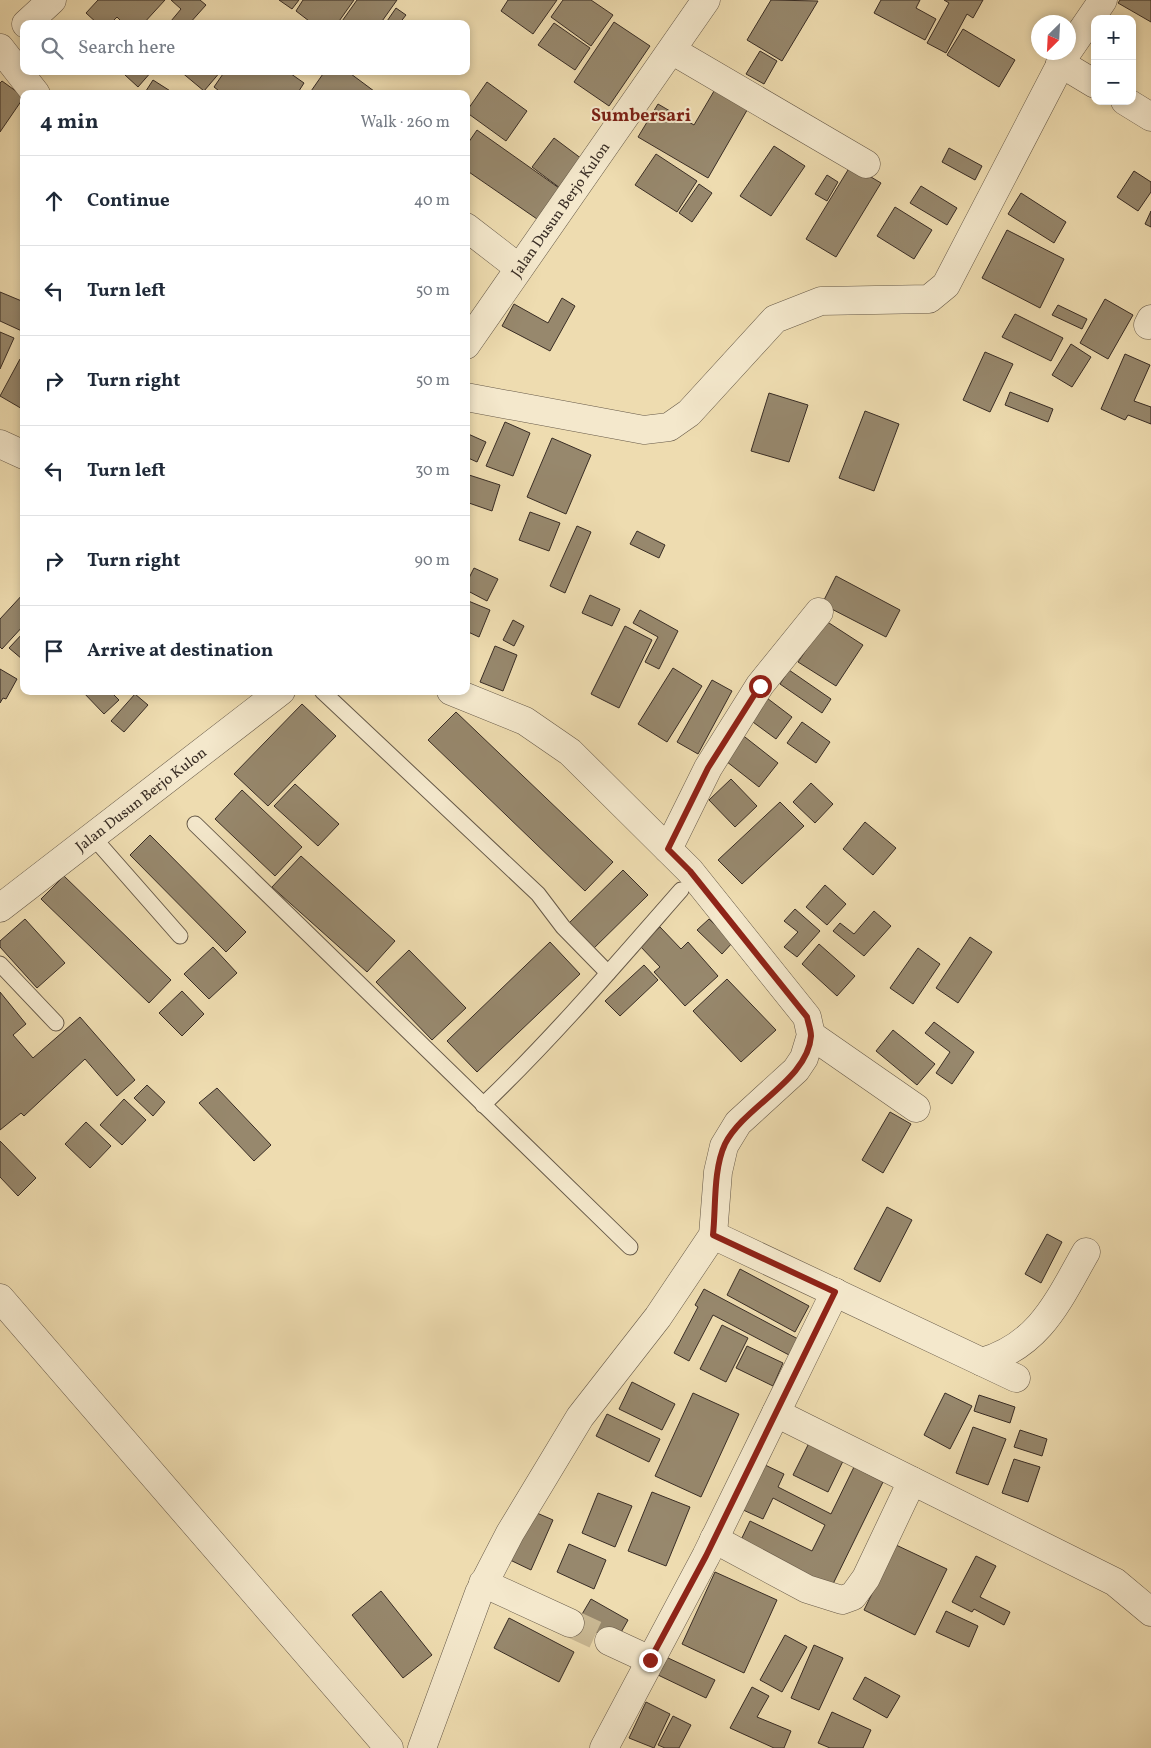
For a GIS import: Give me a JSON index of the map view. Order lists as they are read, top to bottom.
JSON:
{
  "streets": {
    "street": ["Jalan Dusun Berjo Kulon"]
  },
  "districts": ["Sumbersari"],
  "north": "bottom left",
  "page": {
    "map_buttons": ["+", "−"],
    "search": "Search here",
    "heading": ["4 min", "Walk · 260 m"],
    "list": [
      ["Continue", "40 m"],
      ["Turn left", "50 m"],
      ["Turn right", "50 m"],
      ["Turn left", "30 m"],
      ["Turn right", "90 m"],
      "Arrive at destination"
    ]
  }
}
